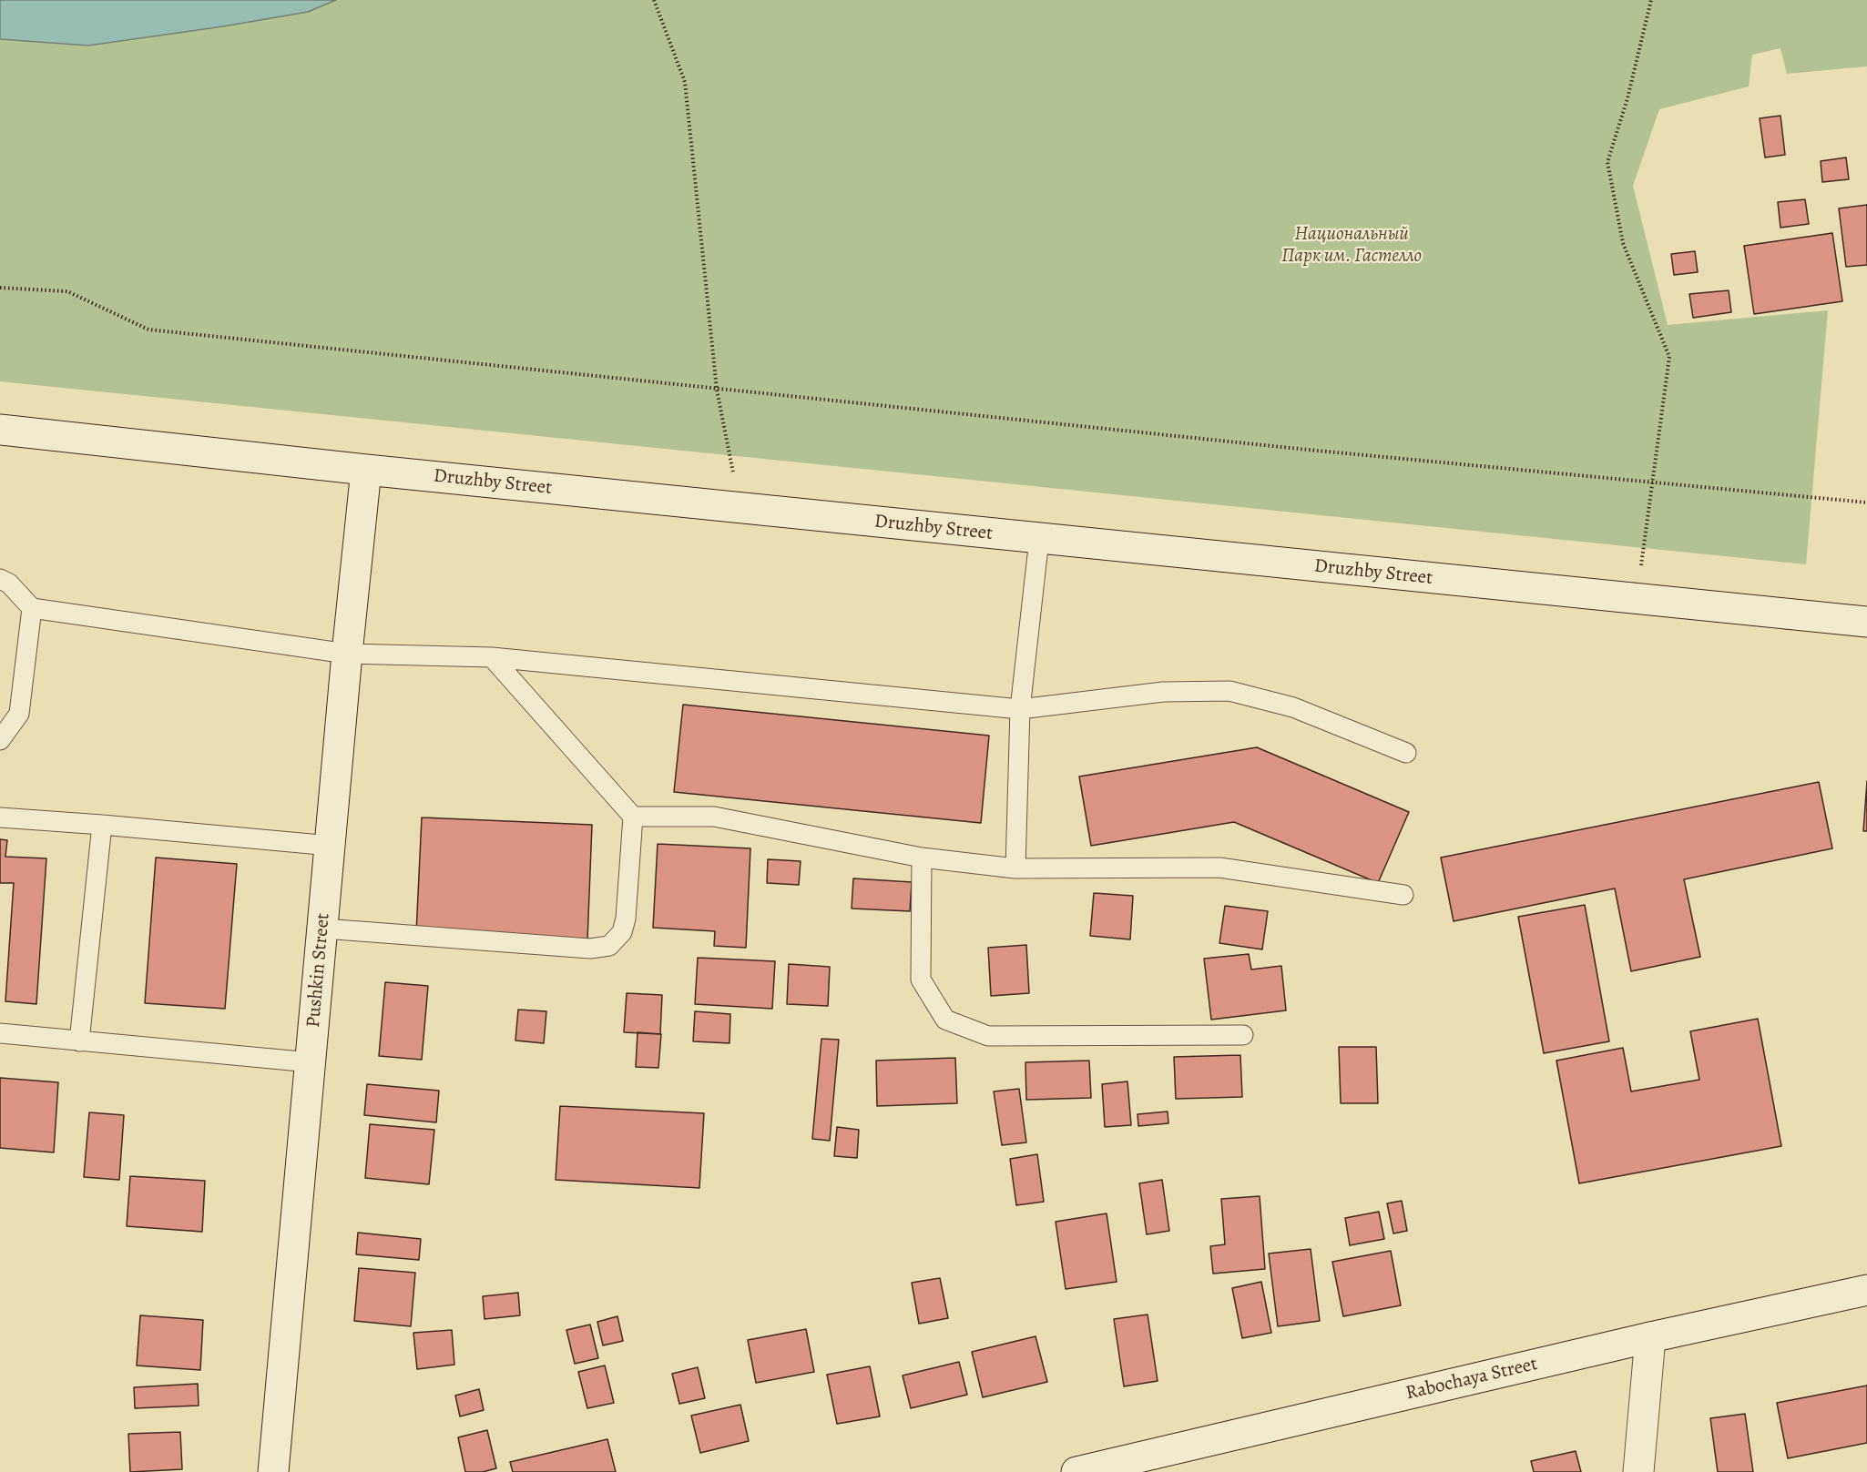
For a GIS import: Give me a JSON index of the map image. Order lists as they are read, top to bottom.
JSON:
{
  "streets": {
    "main road": ["Druzhby Street", "Pushkin Street", "Rabochaya Street"]
  },
  "crossings": [
    ["Druzhby Street", "Pushkin Street"]
  ],
  "parks": ["Национальный Парк им. Гастелло"]
}
